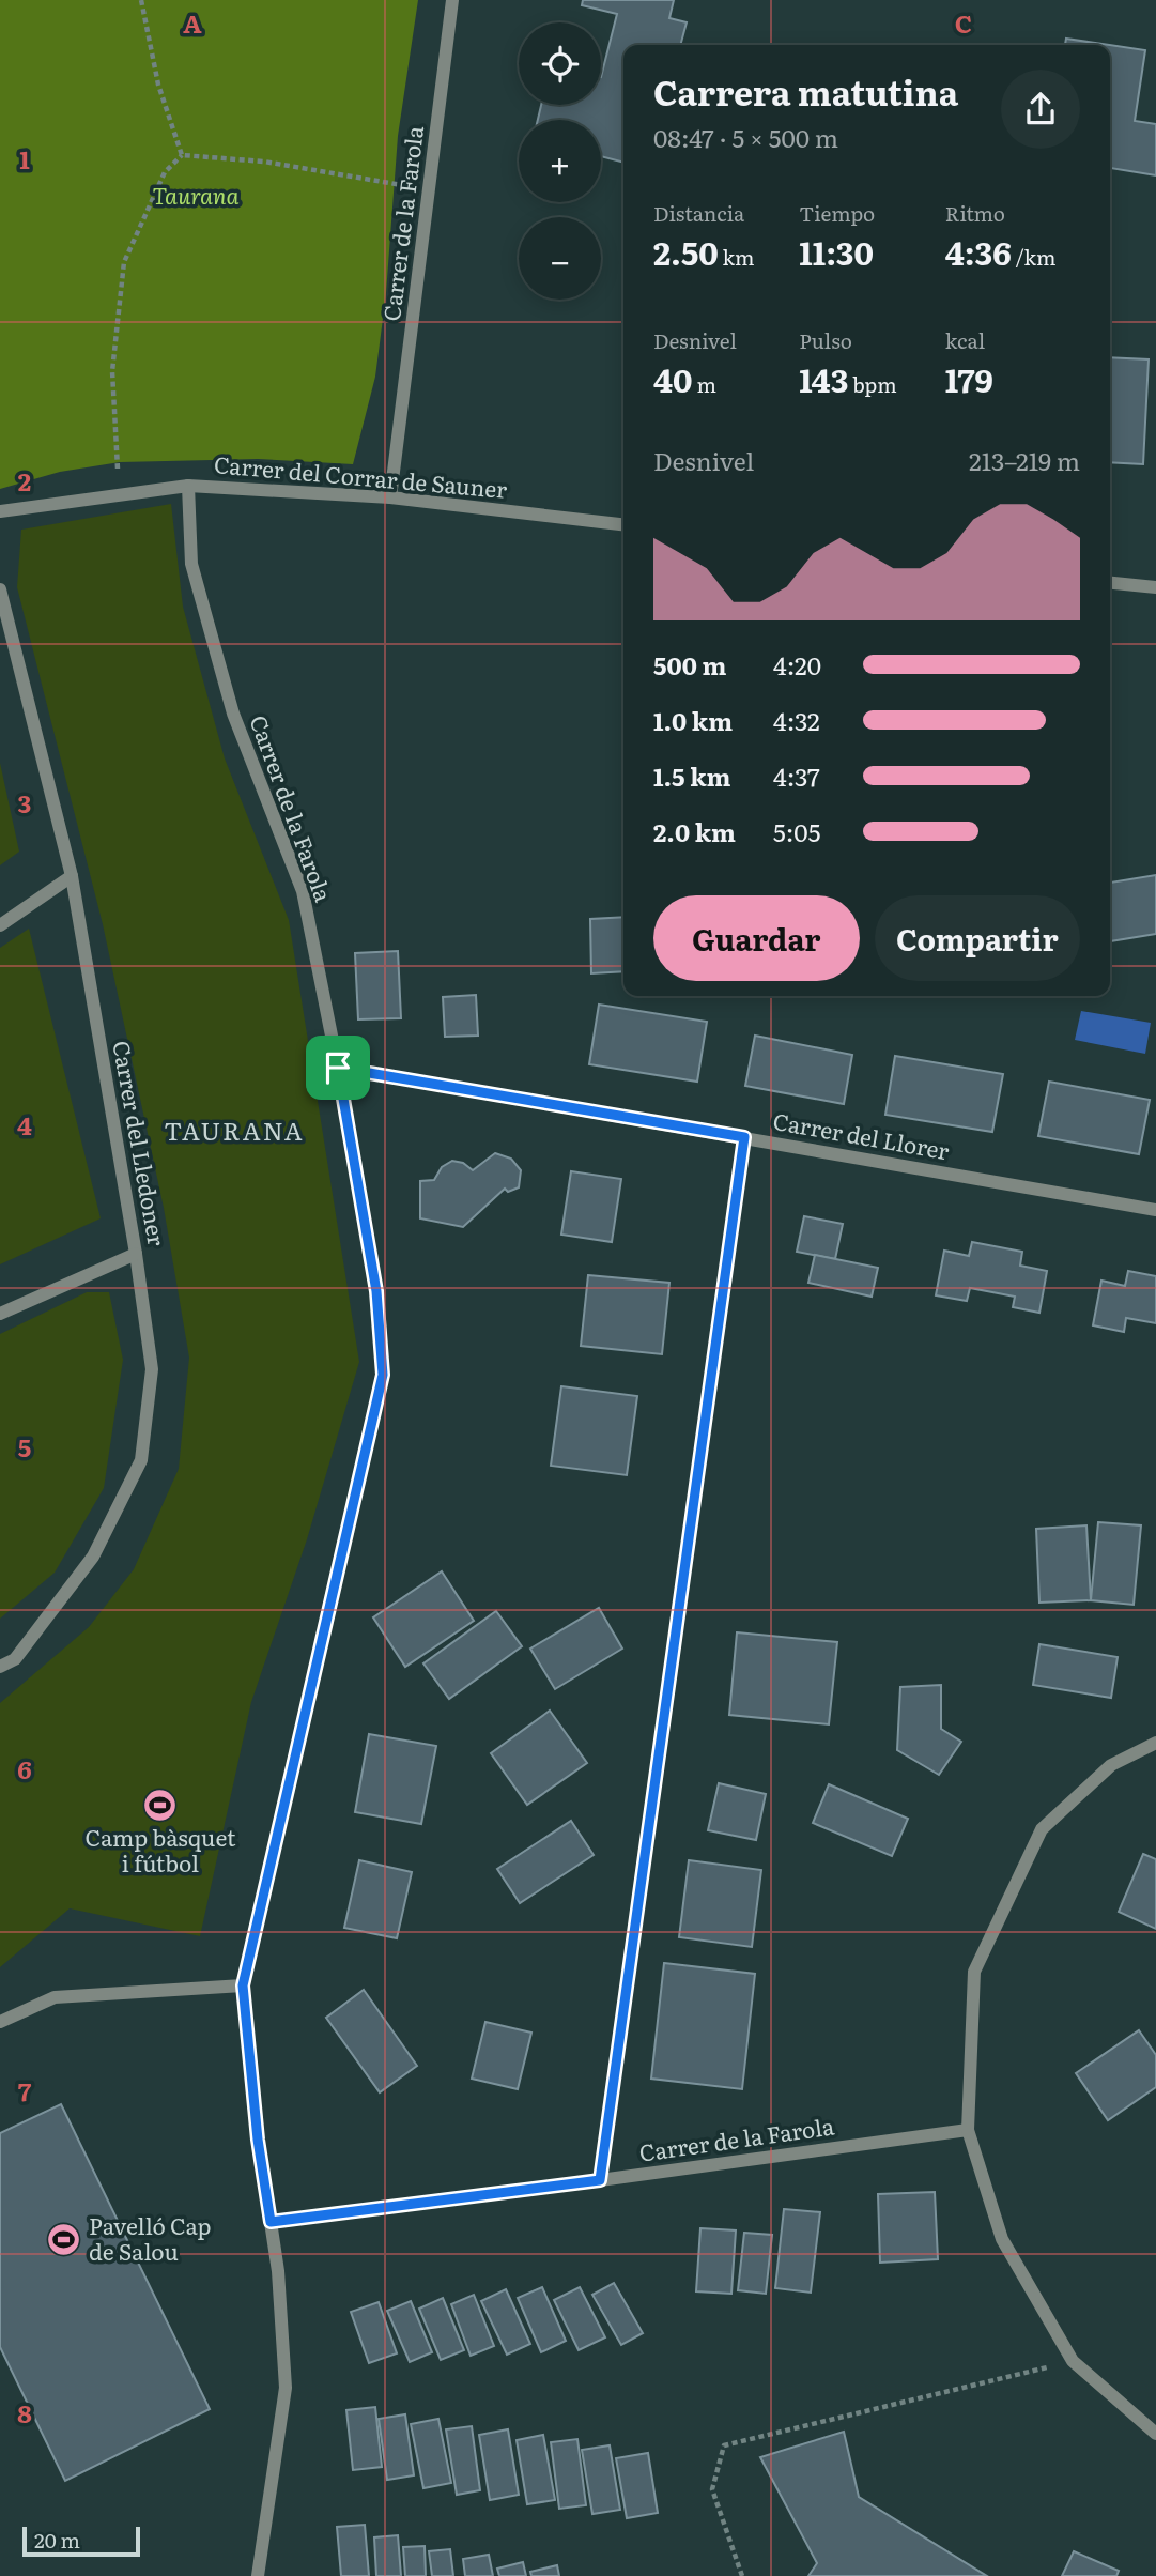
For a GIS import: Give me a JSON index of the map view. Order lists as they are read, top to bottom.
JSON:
{
  "streets": {
    "street": [
      "Carrer de la Farola",
      "Carrer del Corrar de Sauner",
      "Carrer del Llorer",
      "Carrer del Lledoner"
    ]
  },
  "crossings": [
    ["Carrer de la Farola", "Carrer del Corrar de Sauner"],
    ["Carrer de la Farola", "Carrer del Llorer"]
  ],
  "districts": ["TAURANA"],
  "parks": ["Taurana"],
  "places": {
    "sports": ["Camp bàsquet i fútbol", "Pavelló Cap de Salou"]
  },
  "scale_bar": "20 m",
  "page": {
    "map_buttons": ["+", "−"],
    "heading": ["Carrera matutina", "08:47 · 5 × 500 m"],
    "stats": [
      ["Distancia", "2.50 km"],
      ["Tiempo", "11:30"],
      ["Ritmo", "4:36 /km"],
      ["Desnivel", "40 m"],
      ["Pulso", "143 bpm"],
      ["kcal", "179"]
    ],
    "chart": ["Desnivel", "213–219 m"],
    "list": [
      {
        "name": "500 m",
        "note": "4:20"
      },
      {
        "name": "1.0 km",
        "note": "4:32"
      },
      {
        "name": "1.5 km",
        "note": "4:37"
      },
      {
        "name": "2.0 km",
        "note": "5:05"
      }
    ],
    "buttons": ["Guardar", "Compartir"],
    "scale": "20 m"
  },
  "grid": {
    "columns": ["A", "C"],
    "rows": [
      "1",
      "2",
      "3",
      "4",
      "5",
      "6",
      "7",
      "8"
    ]
  }
}
